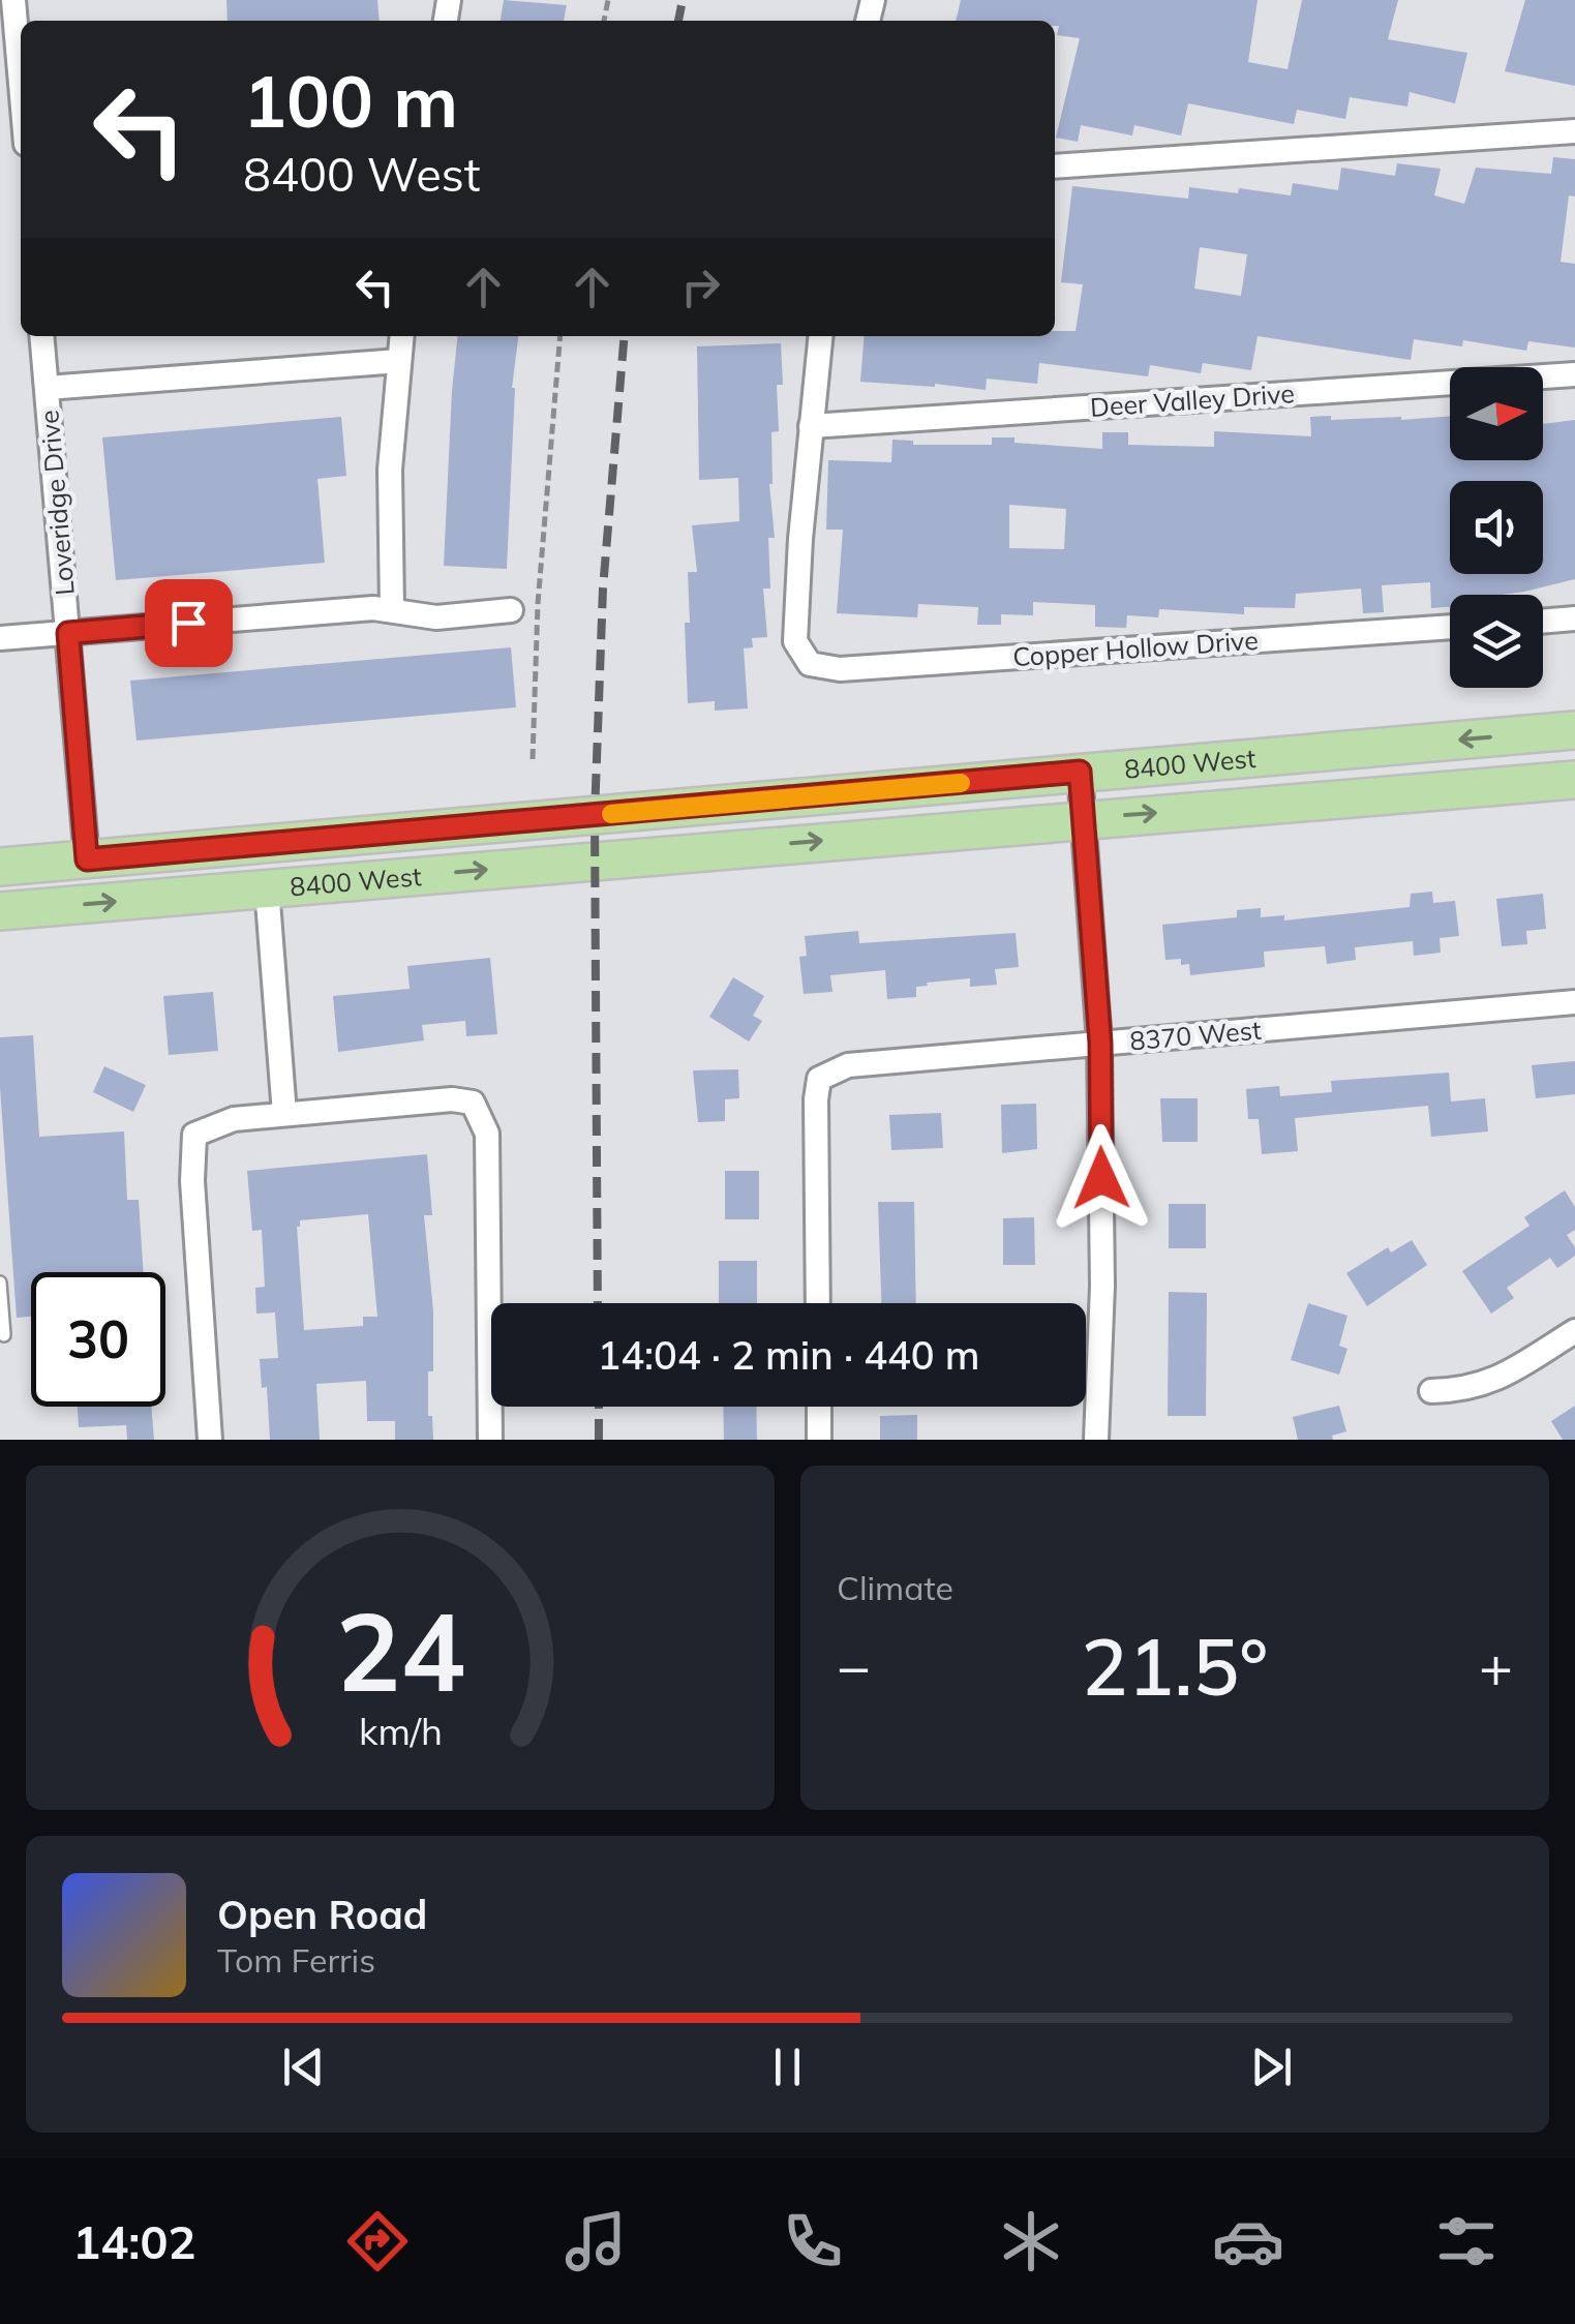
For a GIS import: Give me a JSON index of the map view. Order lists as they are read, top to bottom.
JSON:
{
  "streets": {
    "main road": ["8400 West"],
    "street": [
      "Deer Valley Drive",
      "Loveridge Drive",
      "Copper Hollow Drive",
      "8370 West"
    ]
  },
  "crossings": [
    ["Deer Valley Drive", "Copper Hollow Drive"],
    ["Loveridge Drive", "8400 West"]
  ],
  "north": "right",
  "page": {
    "turn": ["100 m", "8400 West"],
    "limit": "30",
    "trip": "14:04 · 2 min · 440 m",
    "tile": "Climate",
    "heat": ["−", "21.5°", "+"],
    "song": ["Open Road", "Tom Ferris"],
    "tabs": "14:02",
    "gauge": ["24", "km/h"]
  }
}
